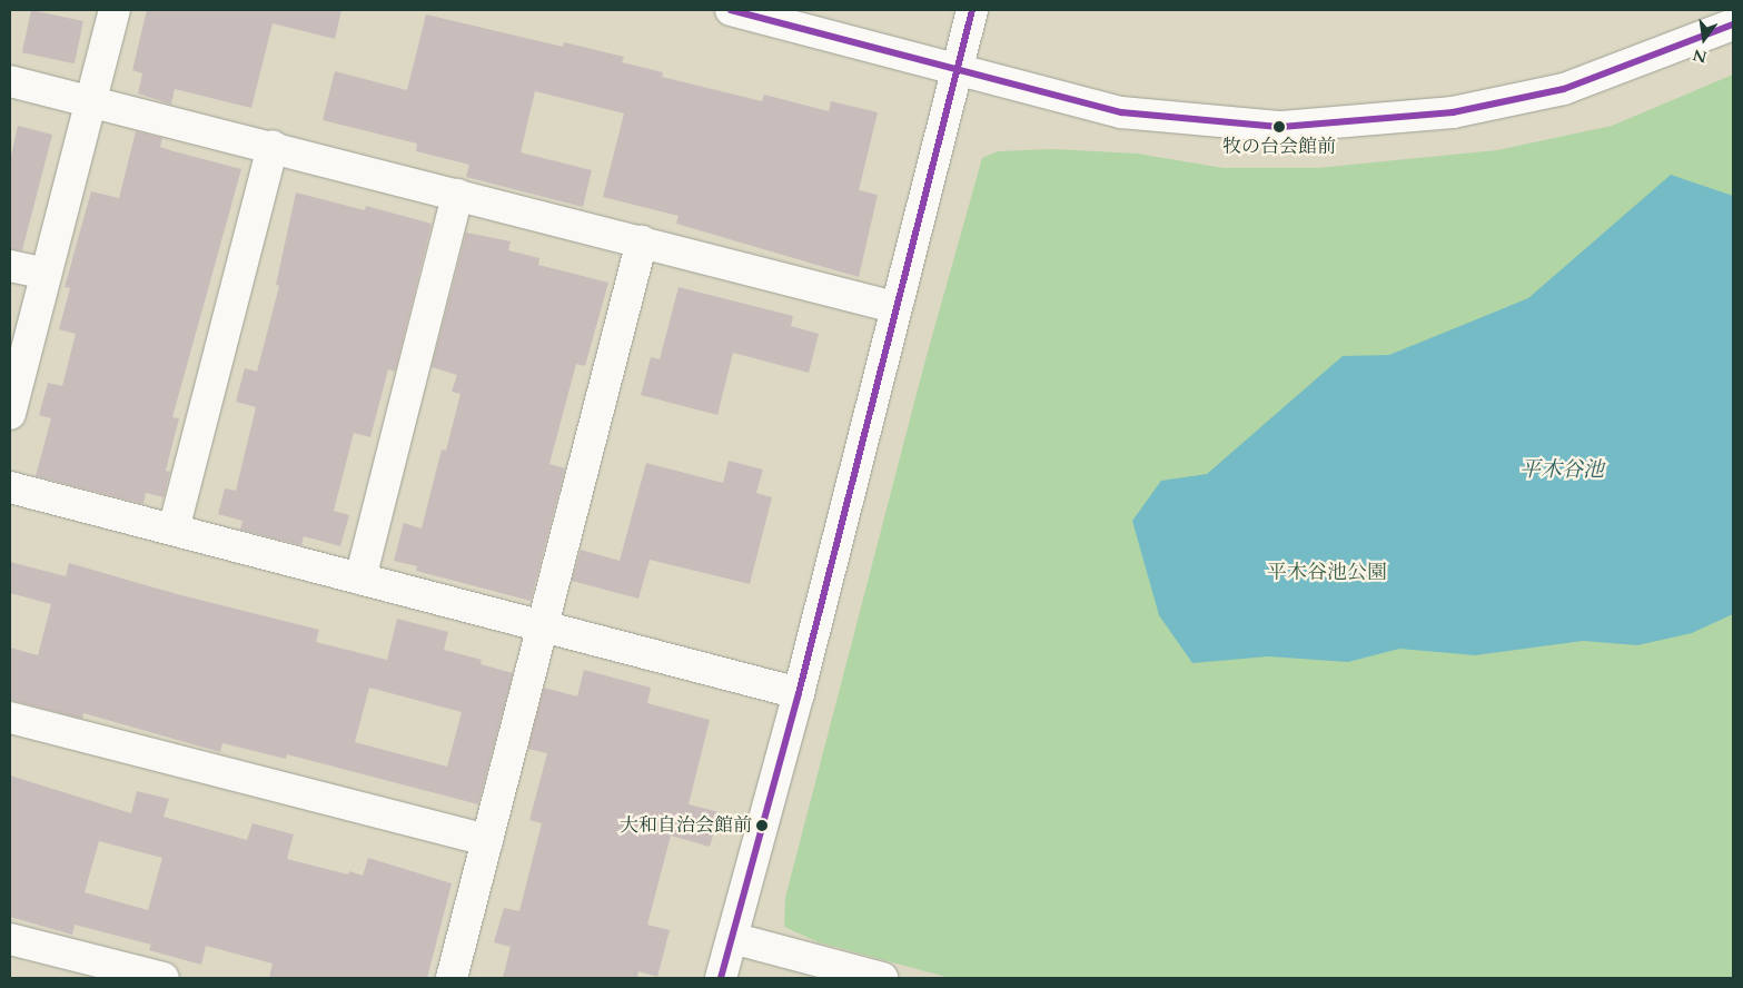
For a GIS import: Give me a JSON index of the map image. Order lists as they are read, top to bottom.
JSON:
{
  "water": ["平木谷池"],
  "parks": ["平木谷池公園"],
  "places": ["牧の台会館前", "大和自治会館前"],
  "north": "bottom"
}
